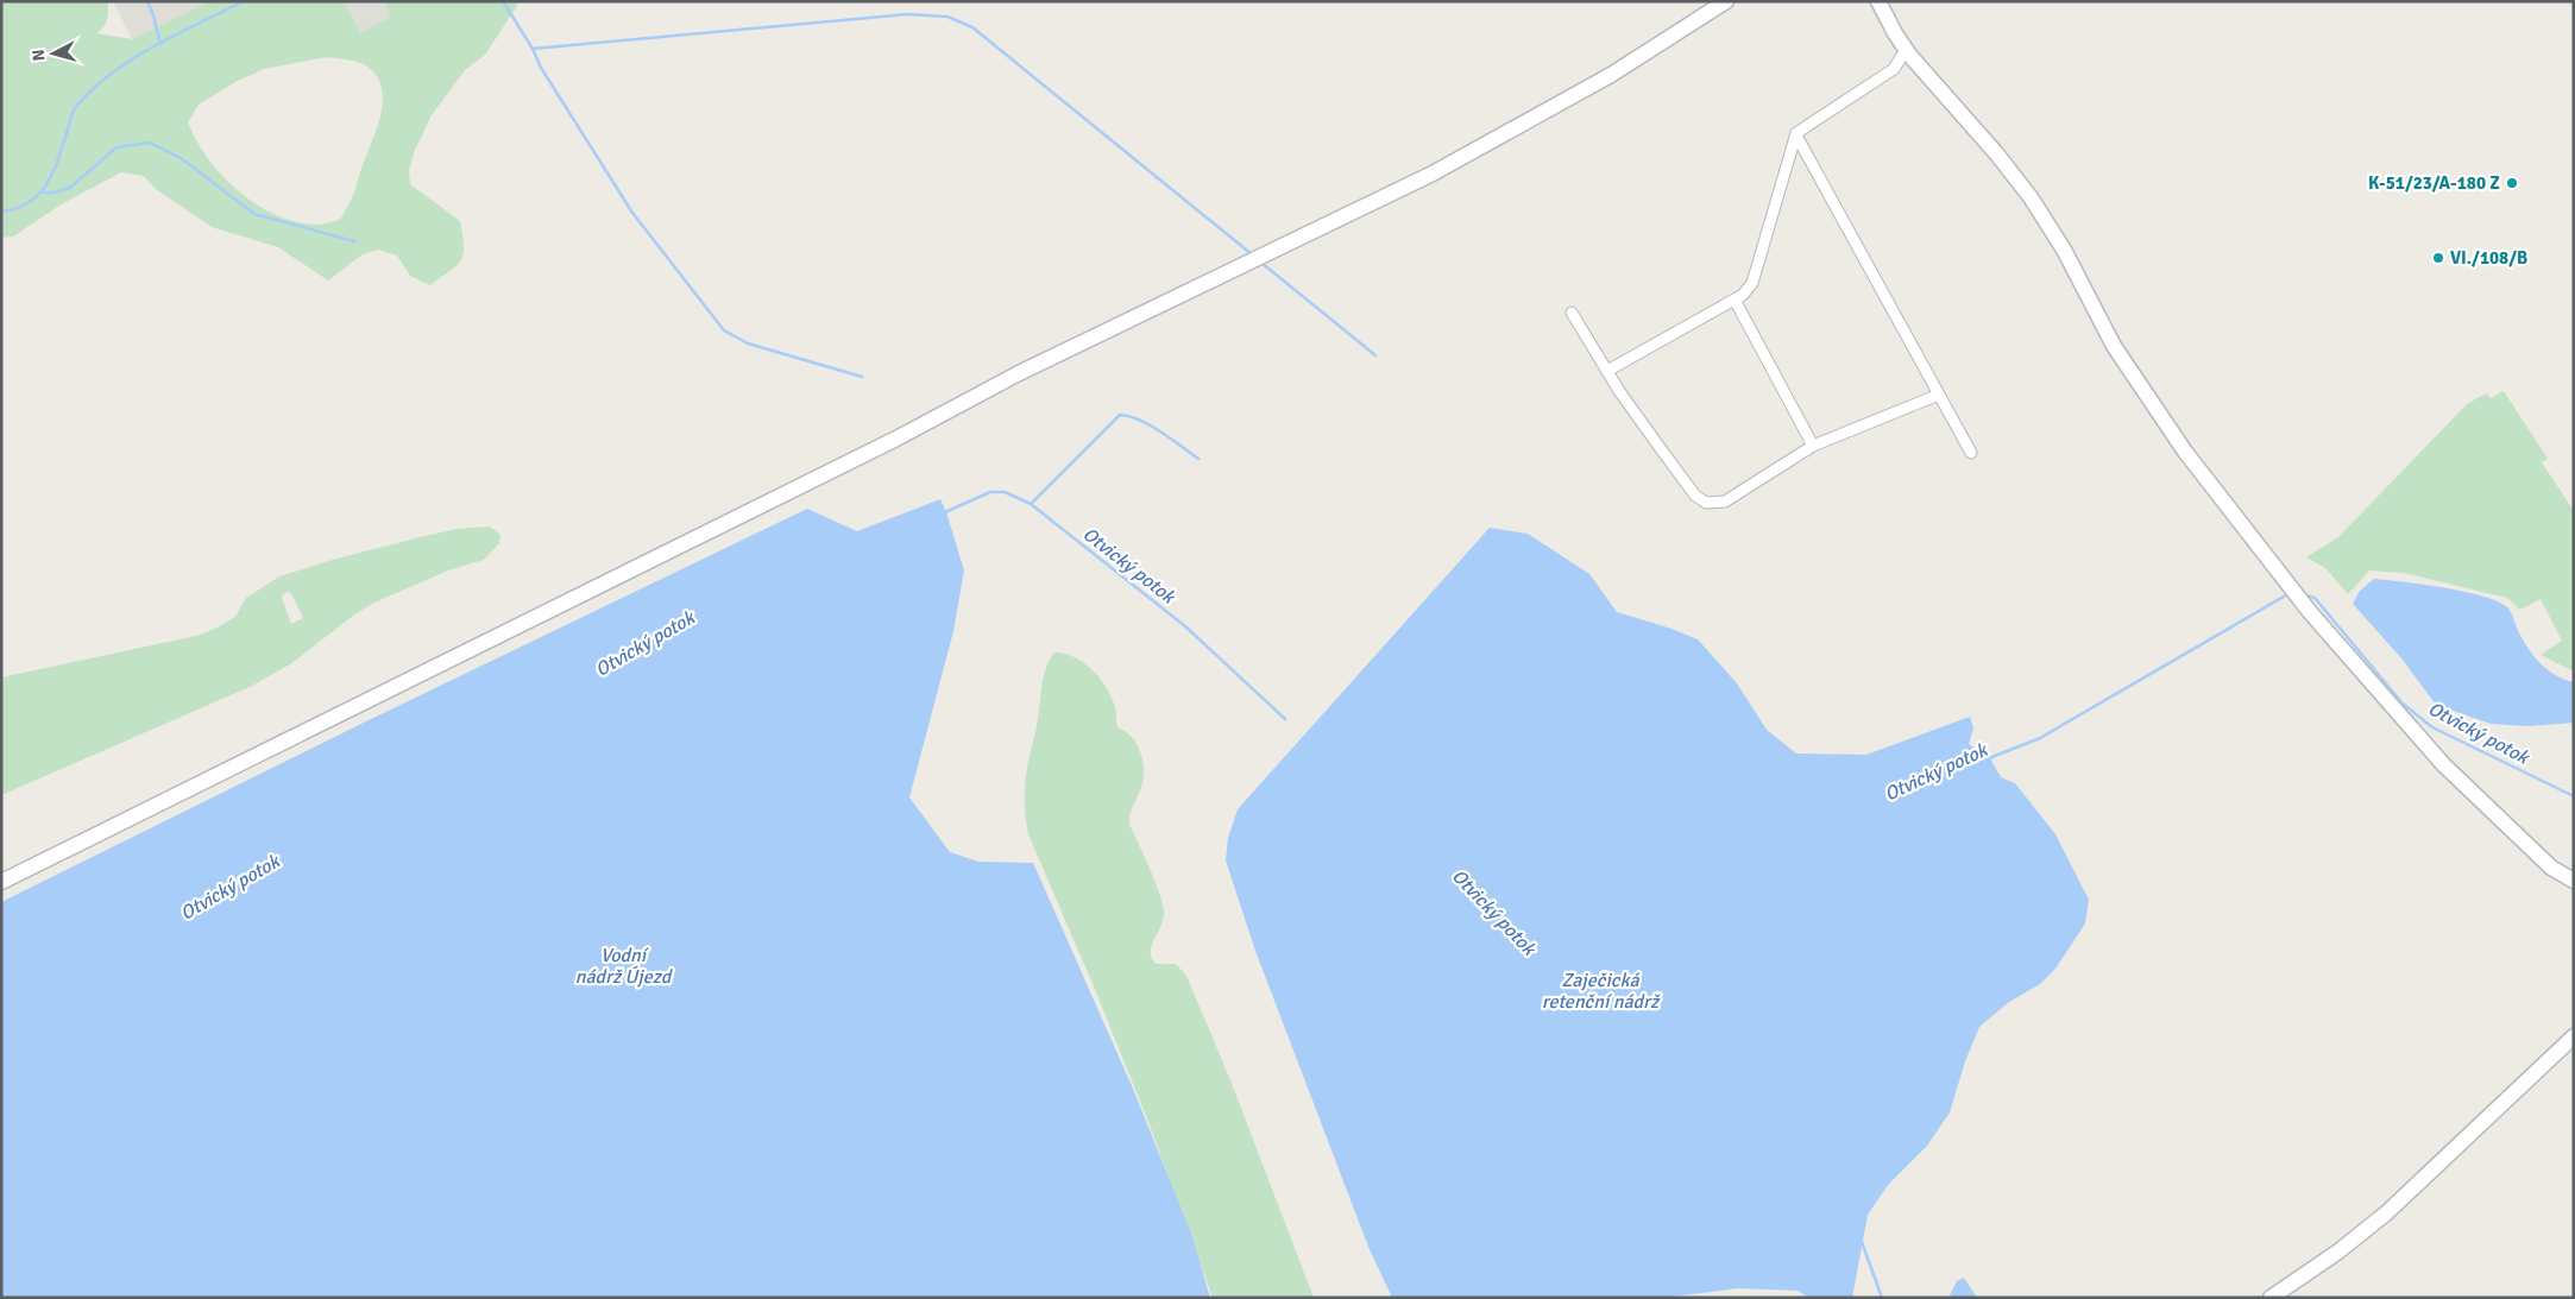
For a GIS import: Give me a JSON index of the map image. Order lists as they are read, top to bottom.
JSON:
{
  "water": ["Otvický potok", "Vodní nádrž Újezd", "Zaječická retenční nádrž"],
  "places": ["K-51/23/A-180 Z", "VI./108/B"],
  "north": "left"
}
